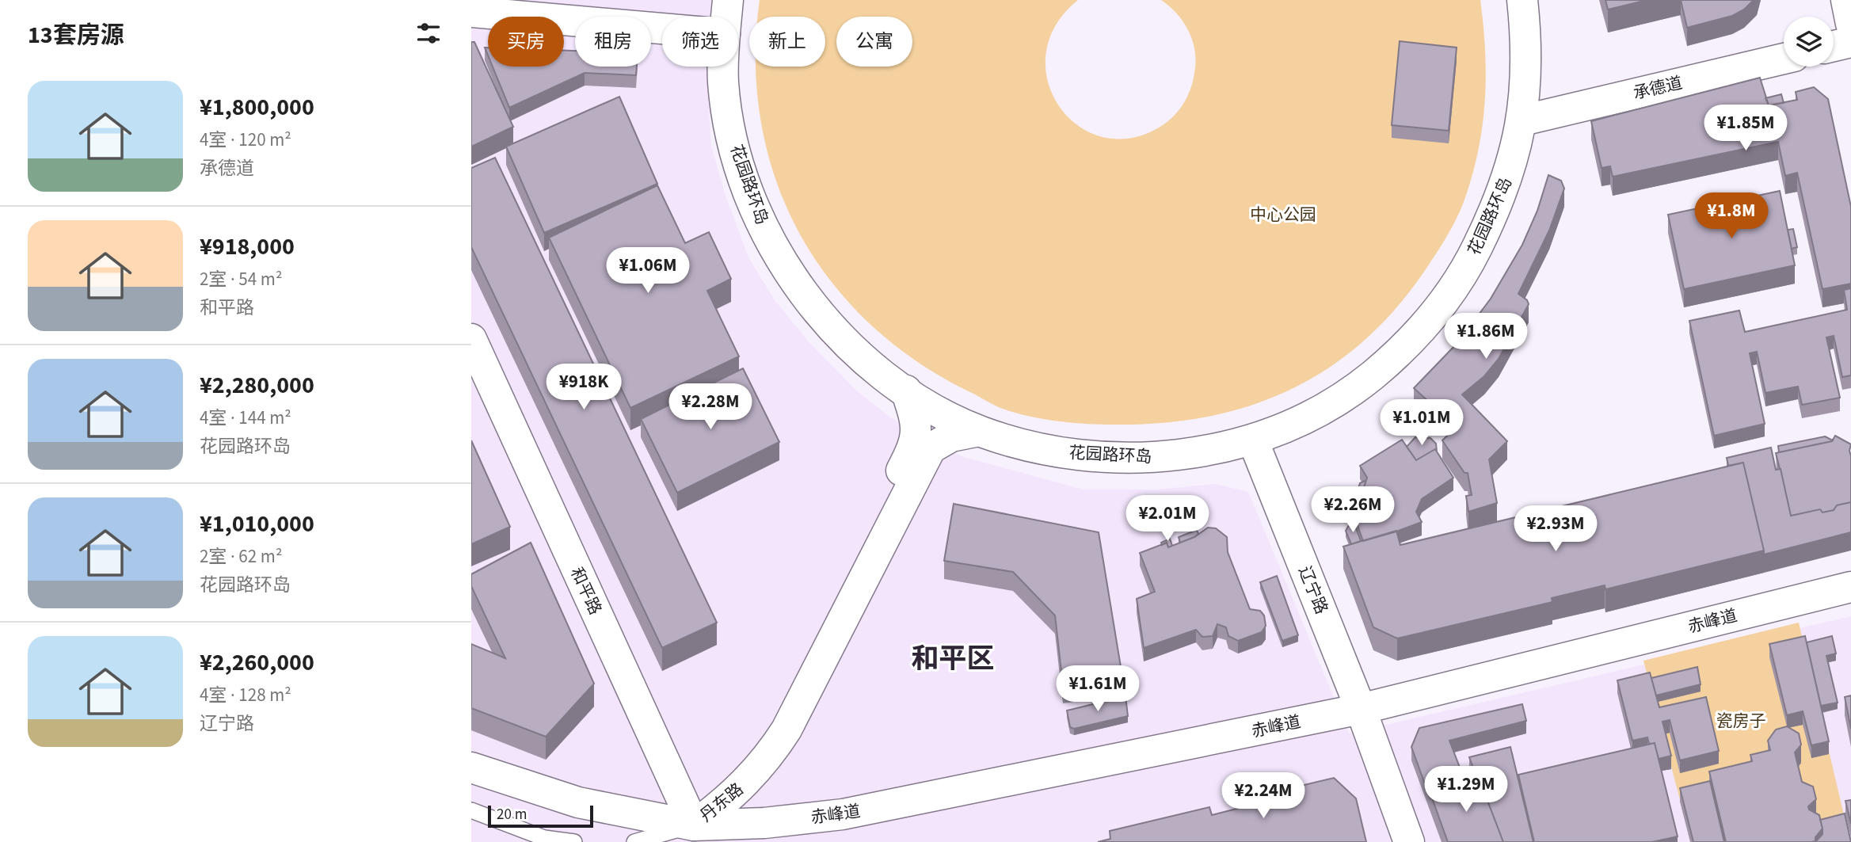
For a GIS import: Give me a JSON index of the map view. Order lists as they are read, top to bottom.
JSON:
{
  "streets": {
    "street": [
      "承德道",
      "花园路环岛",
      "辽宁路",
      "和平路",
      "赤峰道",
      "丹东路"
    ]
  },
  "crossings": [
    ["承德道", "花园路环岛"],
    ["花园路环岛", "辽宁路"],
    ["花园路环岛", "丹东路"],
    ["辽宁路", "赤峰道"],
    ["和平路", "赤峰道"],
    ["和平路", "丹东路"],
    ["赤峰道", "丹东路"]
  ],
  "districts": ["和平区"],
  "parks": ["中心公园", "瓷房子"],
  "scale_bar": "20 m",
  "page": {
    "heading": "13套房源",
    "chip": [
      "买房",
      "租房",
      "筛选",
      "新上",
      "公寓"
    ],
    "list": [
      {
        "name": "¥1,800,000",
        "note": "4室 · 120 m² · 承德道"
      },
      {
        "name": "¥918,000",
        "note": "2室 · 54 m² · 和平路"
      },
      {
        "name": "¥2,280,000",
        "note": "4室 · 144 m² · 花园路环岛"
      },
      {
        "name": "¥1,010,000",
        "note": "2室 · 62 m² · 花园路环岛"
      },
      {
        "name": "¥2,260,000",
        "note": "4室 · 128 m² · 辽宁路"
      }
    ],
    "price": [
      "¥1.85M",
      "¥1.8M",
      "¥1.06M",
      "¥1.86M",
      "¥918K",
      "¥2.28M",
      "¥1.01M",
      "¥2.26M",
      "¥2.01M",
      "¥2.93M",
      "¥1.61M",
      "¥1.29M",
      "¥2.24M"
    ],
    "scale": "20 m"
  }
}
